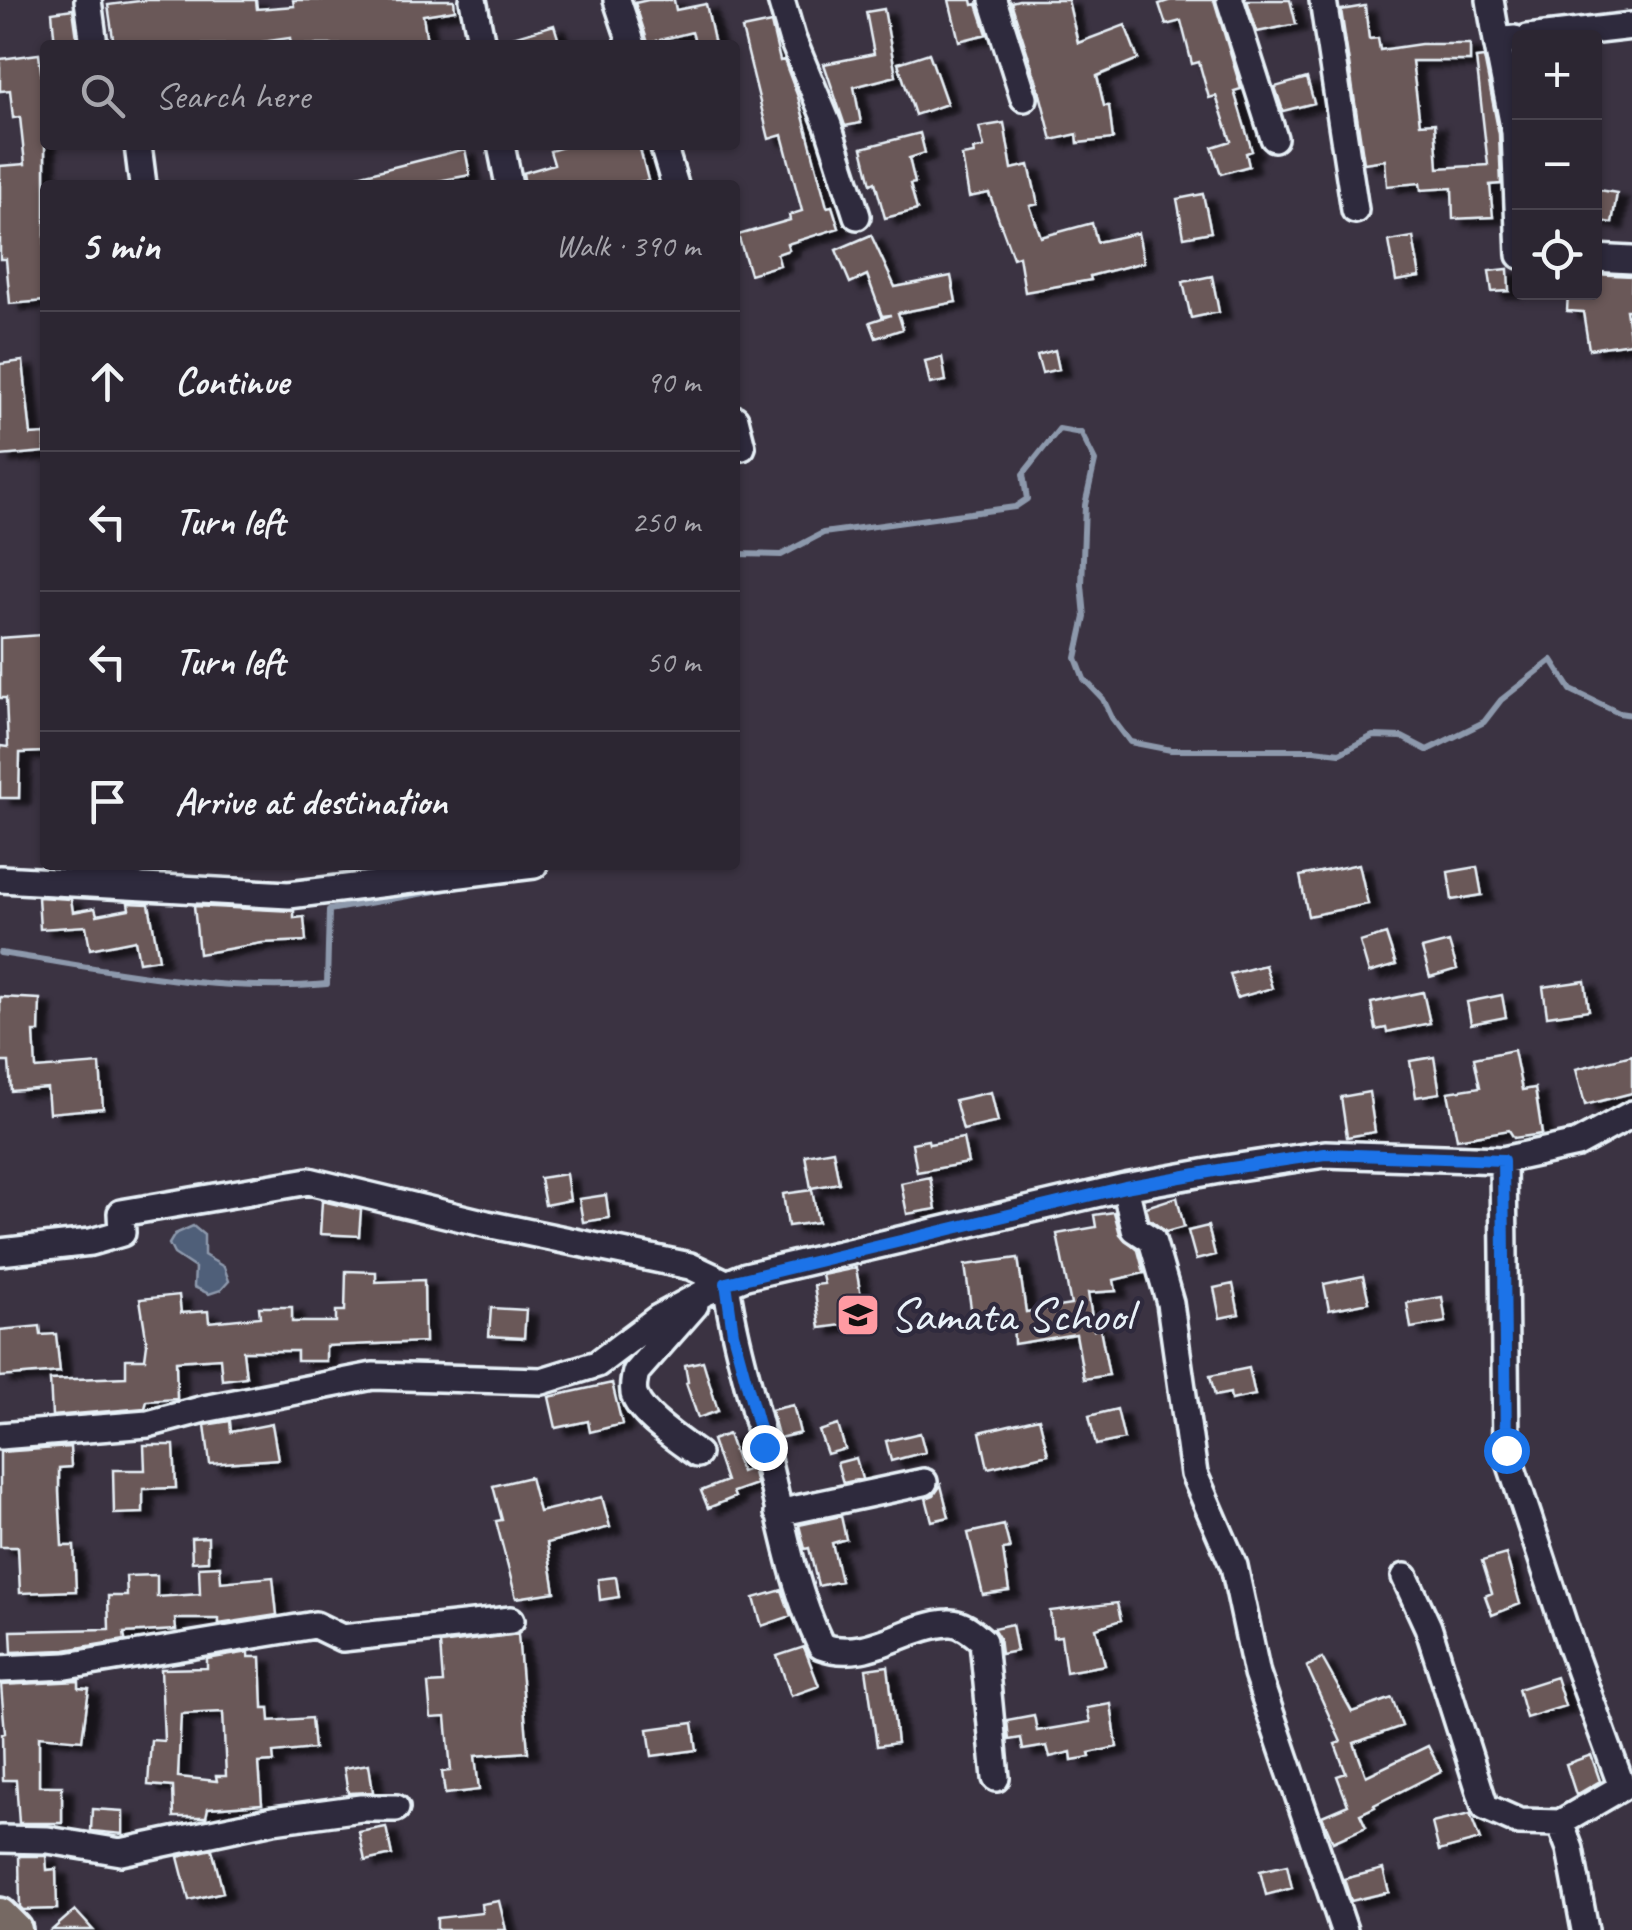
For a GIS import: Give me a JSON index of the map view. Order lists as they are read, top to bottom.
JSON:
{
  "places": {
    "school or university": ["Samata School"]
  },
  "page": {
    "map_buttons": ["+", "−"],
    "search": "Search here",
    "heading": ["5 min", "Walk · 390 m"],
    "list": [
      ["Continue", "90 m"],
      ["Turn left", "250 m"],
      ["Turn left", "50 m"],
      "Arrive at destination"
    ]
  }
}
